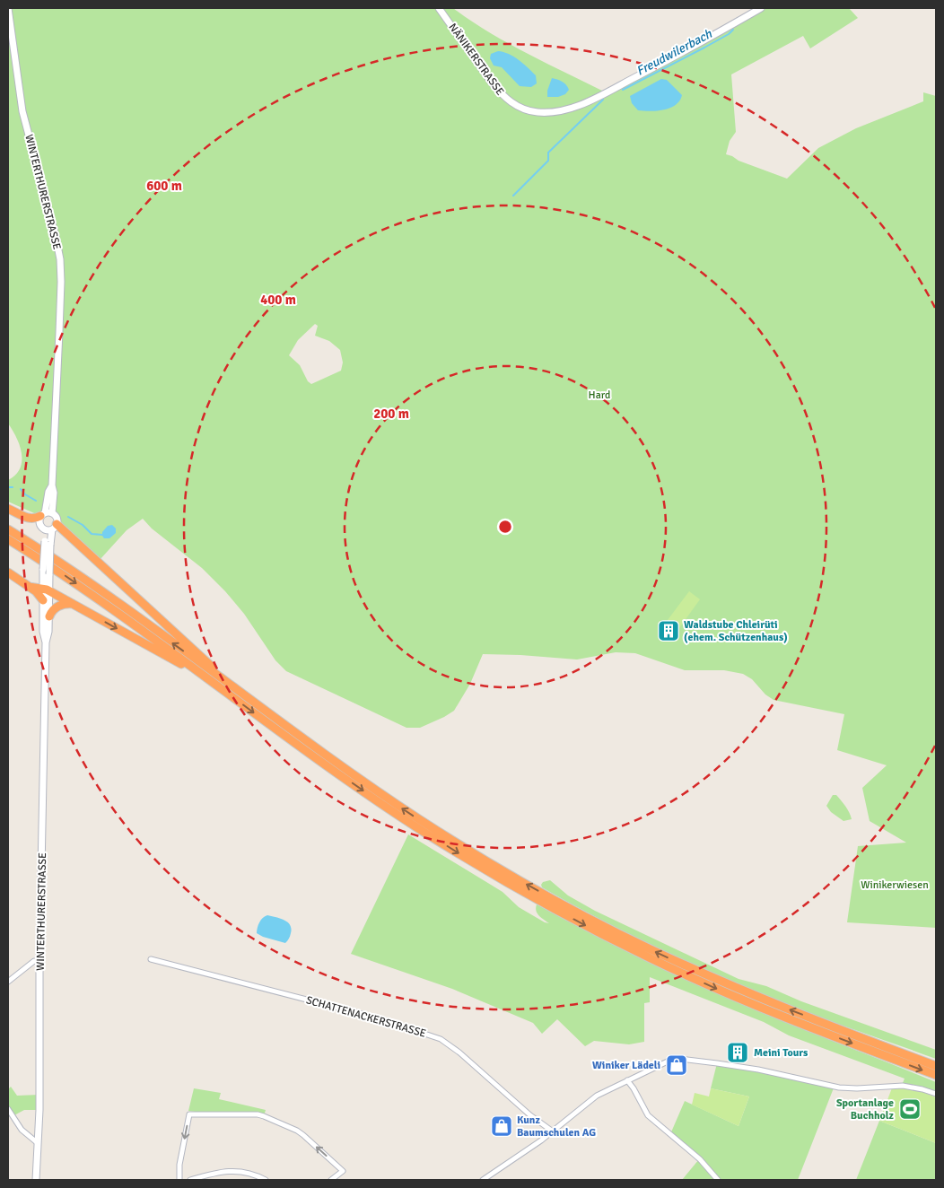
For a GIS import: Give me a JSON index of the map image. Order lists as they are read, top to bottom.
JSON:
{
  "streets": {
    "main road": ["NÄNIKERSTRASSE", "WINTERTHURERSTRASSE"],
    "street": ["SCHATTENACKERSTRASSE"]
  },
  "water": ["Freudwilerbach"],
  "parks": ["Hard", "Winikerwiesen"],
  "places": {
    "building": ["Waldstube Chleirüti (ehem. Schützenhaus)", "Meini Tours"],
    "shop": ["Winiker Lädeli", "Kunz Baumschulen AG"],
    "sports": ["Sportanlage Buchholz"]
  },
  "rings": ["600 m", "400 m", "200 m"]
}
